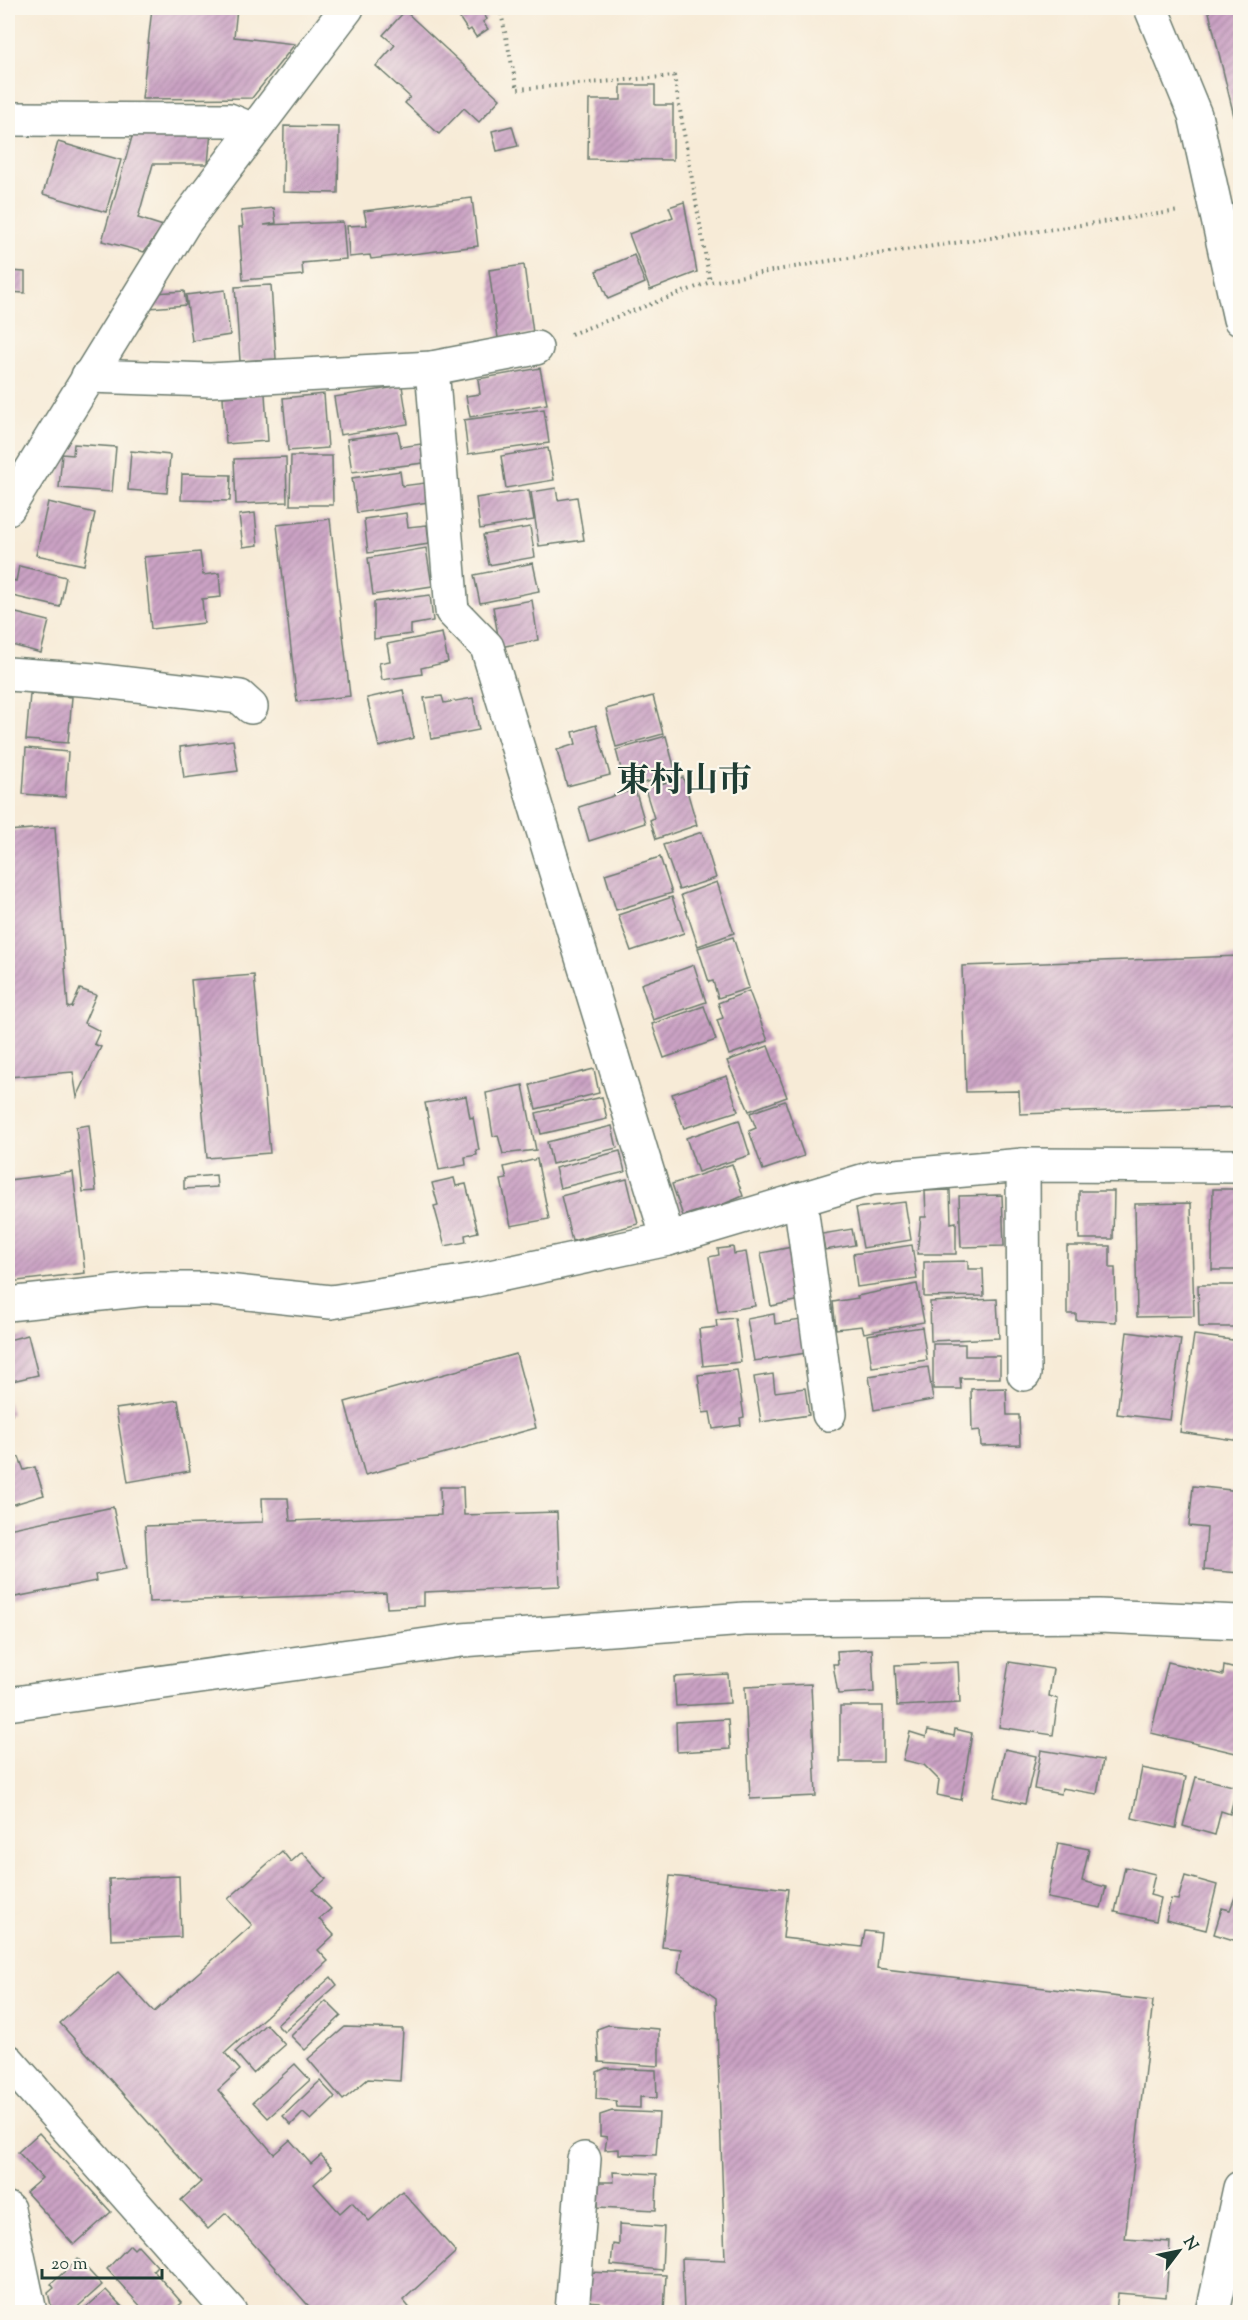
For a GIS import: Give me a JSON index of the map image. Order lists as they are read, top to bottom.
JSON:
{
  "districts": ["東村山市"],
  "scale_bar": "20 m",
  "north": "top right"
}
